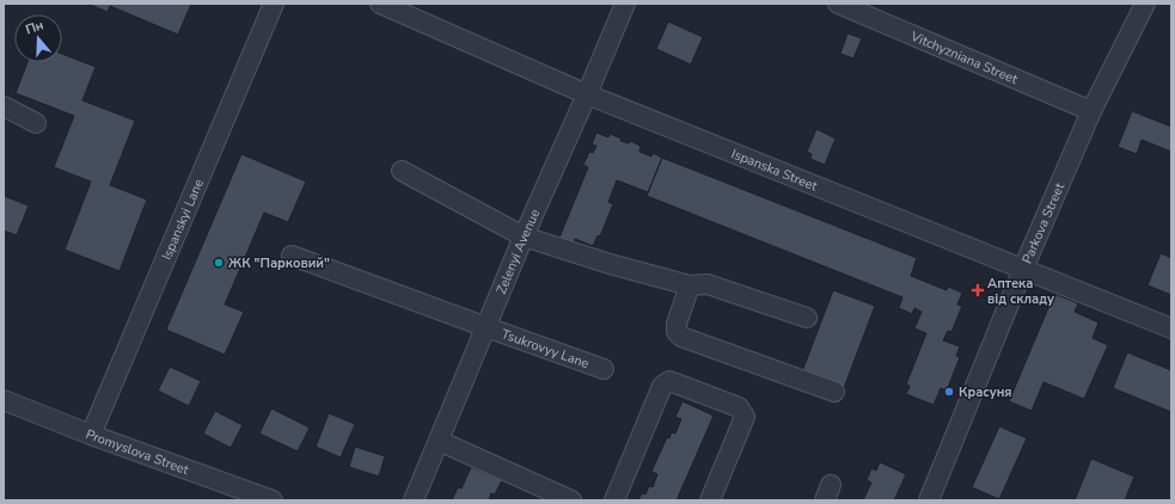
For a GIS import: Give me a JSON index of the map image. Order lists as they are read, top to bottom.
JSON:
{
  "streets": {
    "street": [
      "Vitchyzniana Street",
      "Ispanska Street",
      "Ispanskyi Lane",
      "Parkova Street",
      "Zelenyi Avenue",
      "Tsukrovyy Lane",
      "Promyslova Street"
    ]
  },
  "crossings": [
    ["Vitchyzniana Street", "Parkova Street"],
    ["Ispanska Street", "Parkova Street"],
    ["Ispanska Street", "Zelenyi Avenue"],
    ["Ispanskyi Lane", "Promyslova Street"],
    ["Zelenyi Avenue", "Tsukrovyy Lane"]
  ],
  "places": {
    "other": ["ЖК \"Парковий\"", "Красуня"],
    "health": ["Аптека від складу"]
  },
  "north": "top"
}
